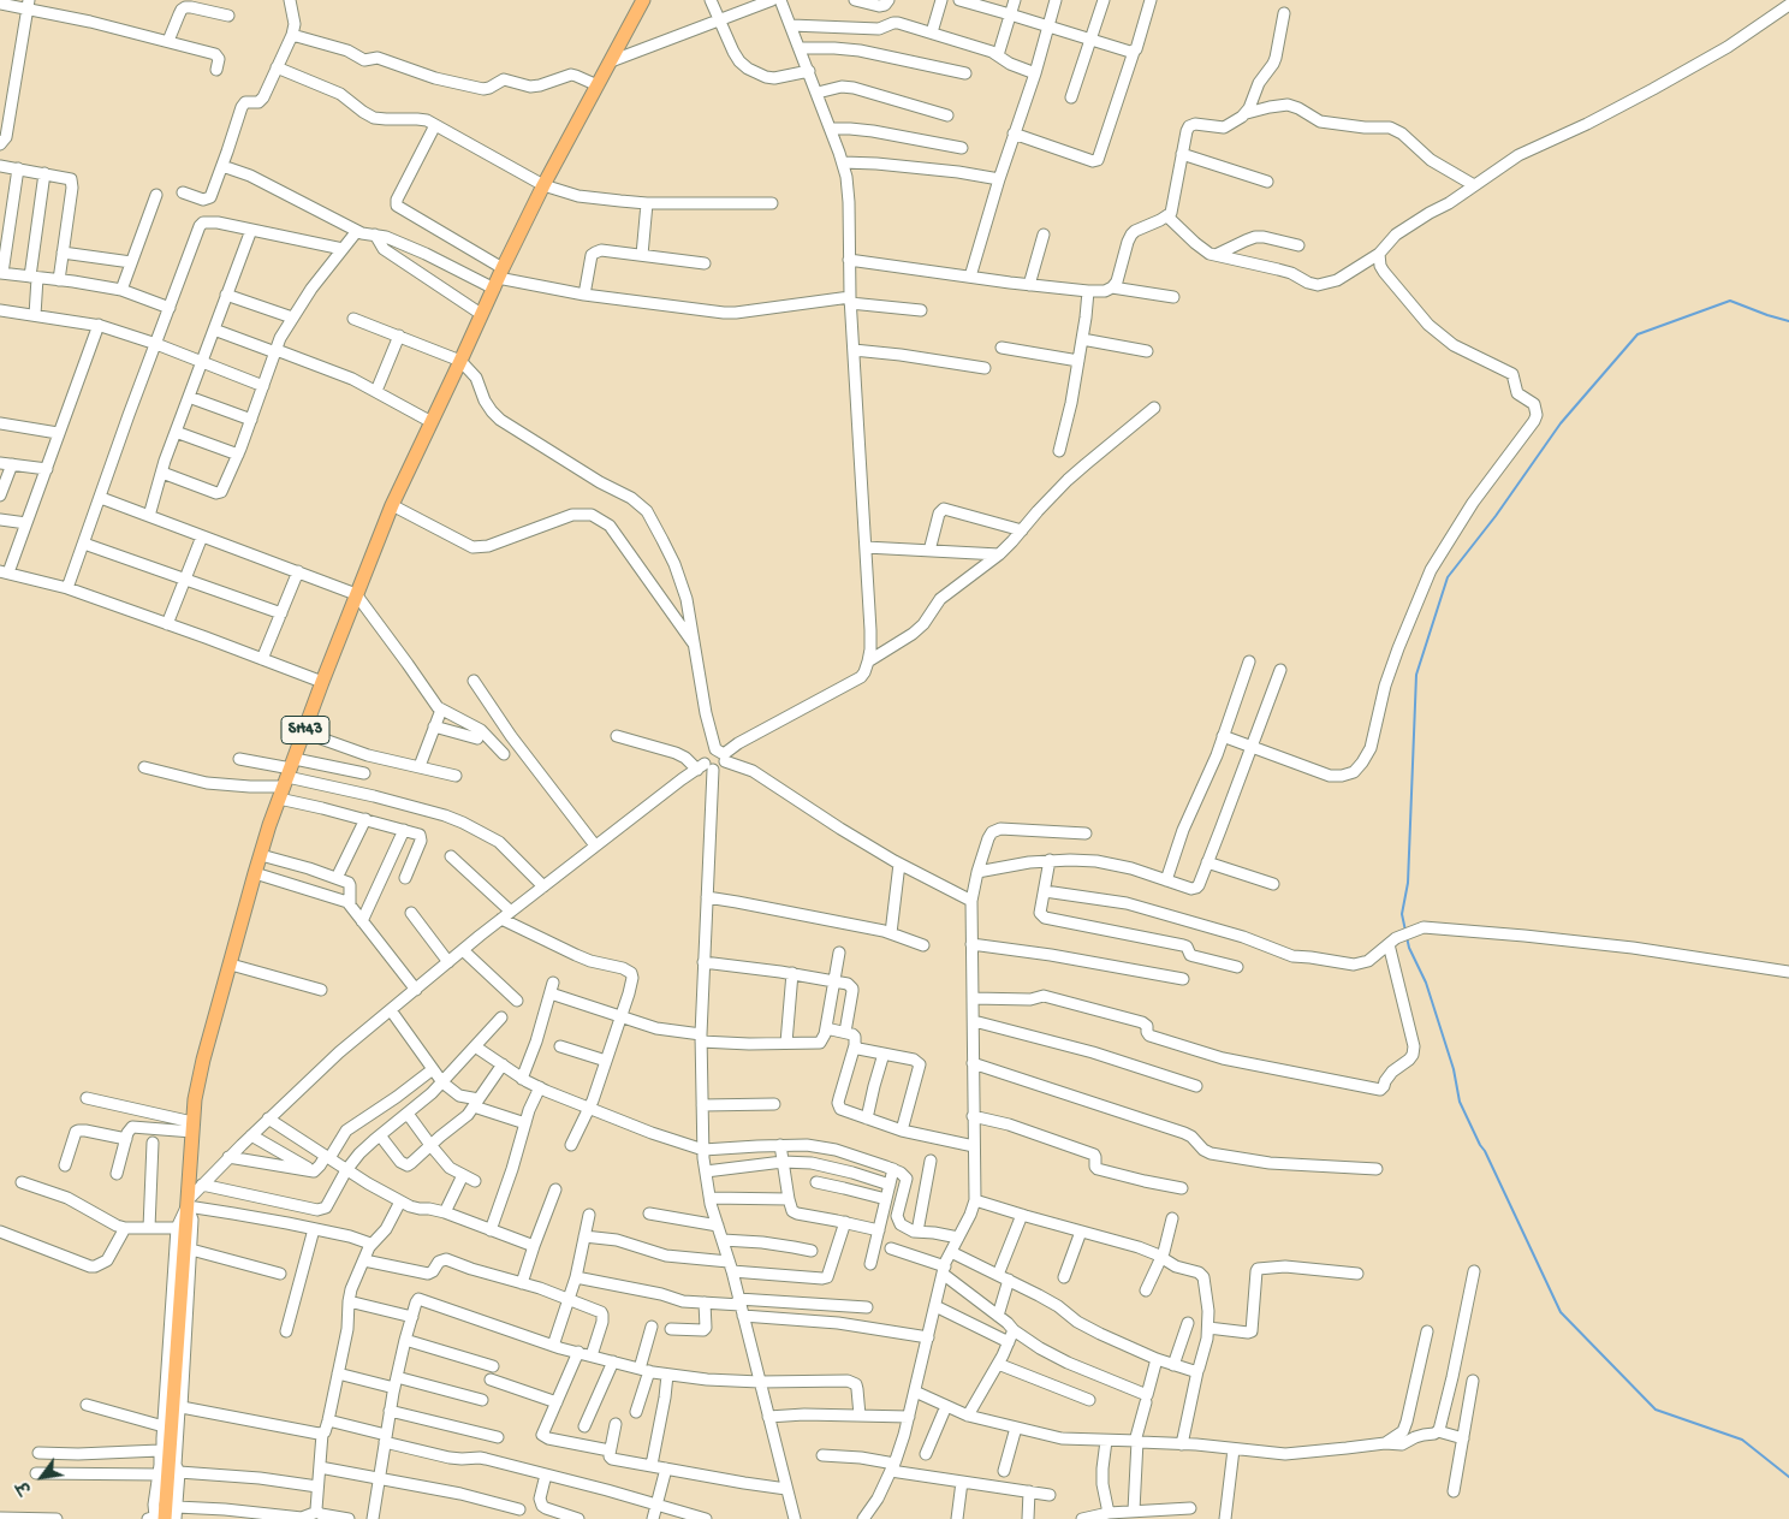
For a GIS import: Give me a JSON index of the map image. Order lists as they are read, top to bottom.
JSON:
{
  "streets": {
    "main road": ["SH43"]
  },
  "north": "bottom left"
}
